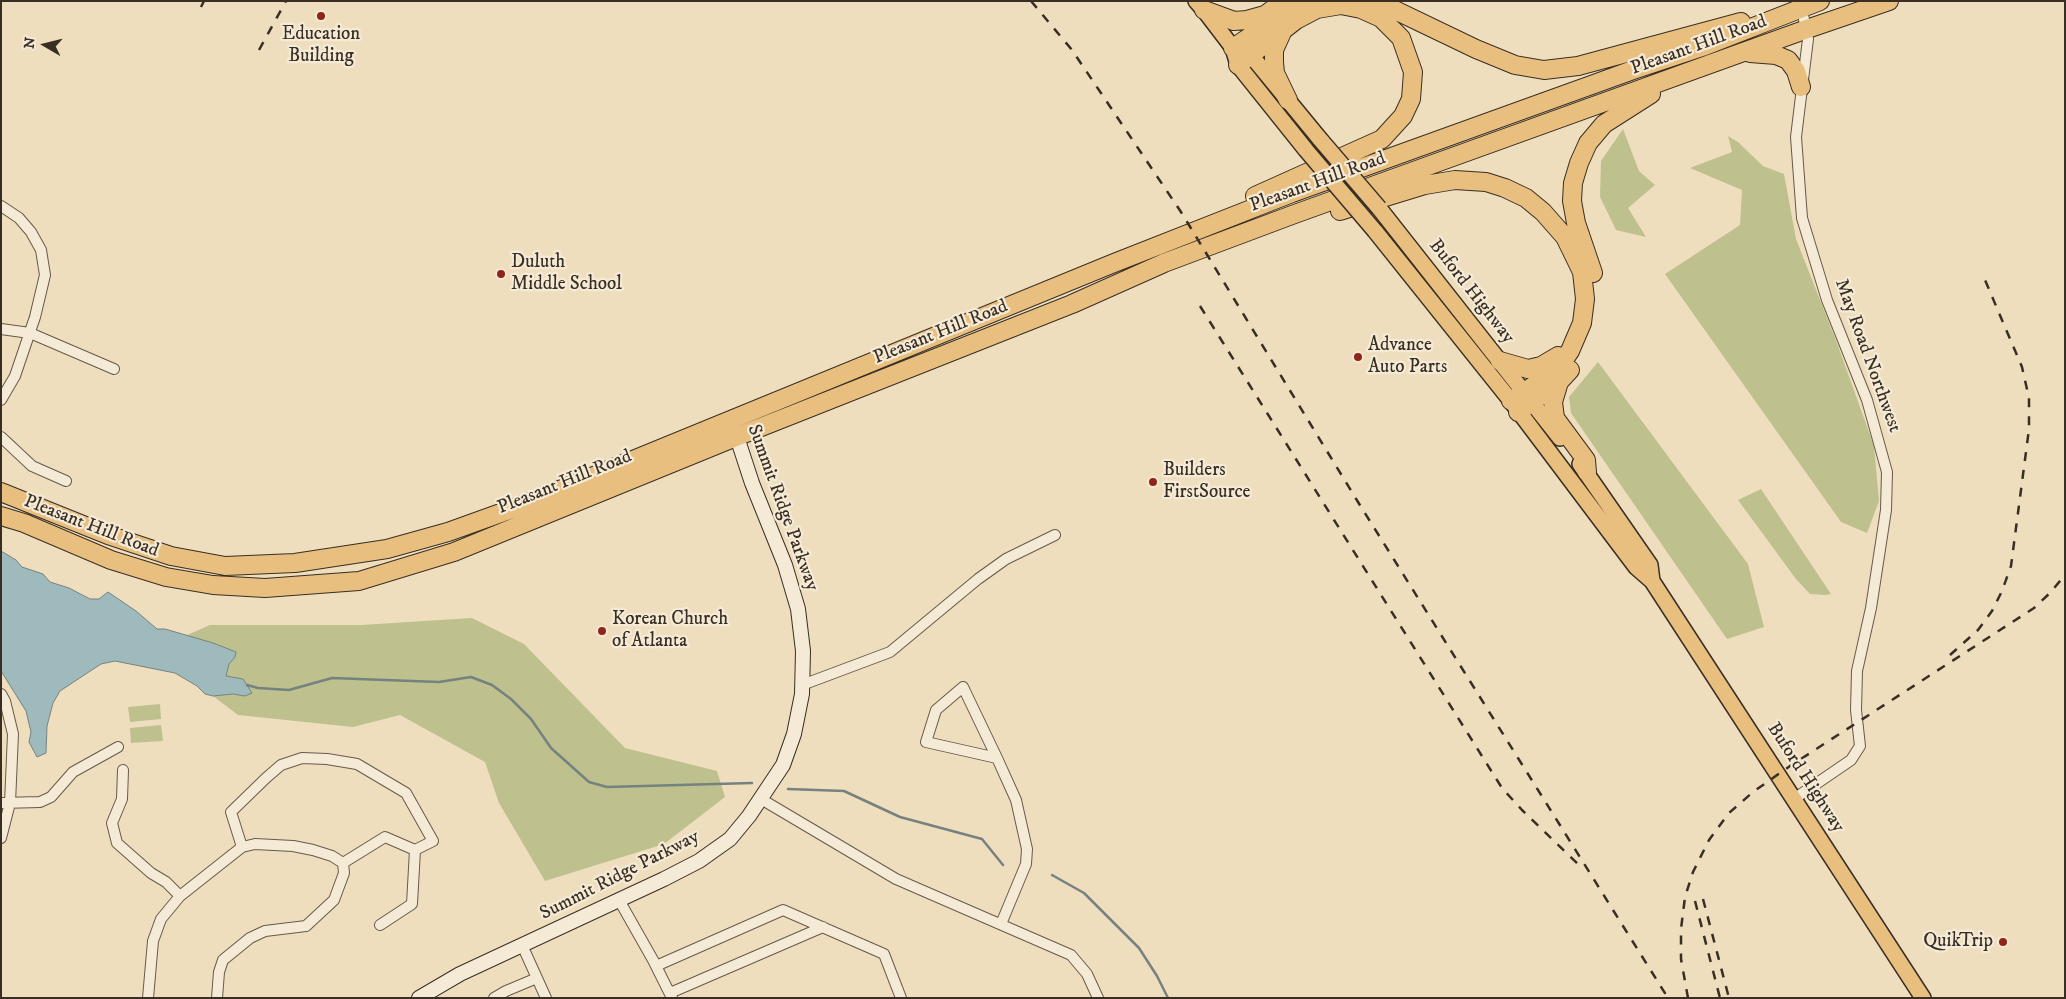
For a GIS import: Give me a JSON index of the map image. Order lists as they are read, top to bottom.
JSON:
{
  "streets": {
    "highway": ["Pleasant Hill Road"],
    "main road": ["Buford Highway"],
    "street": ["May Road Northwest", "Summit Ridge Parkway"]
  },
  "crossings": [
    ["Pleasant Hill Road", "May Road Northwest"],
    ["Pleasant Hill Road", "Summit Ridge Parkway"],
    ["Buford Highway", "May Road Northwest"]
  ],
  "places": [
    "Education Building",
    "Duluth Middle School",
    "Advance Auto Parts",
    "Builders FirstSource",
    "Korean Church of Atlanta",
    "QuikTrip"
  ],
  "north": "left"
}
